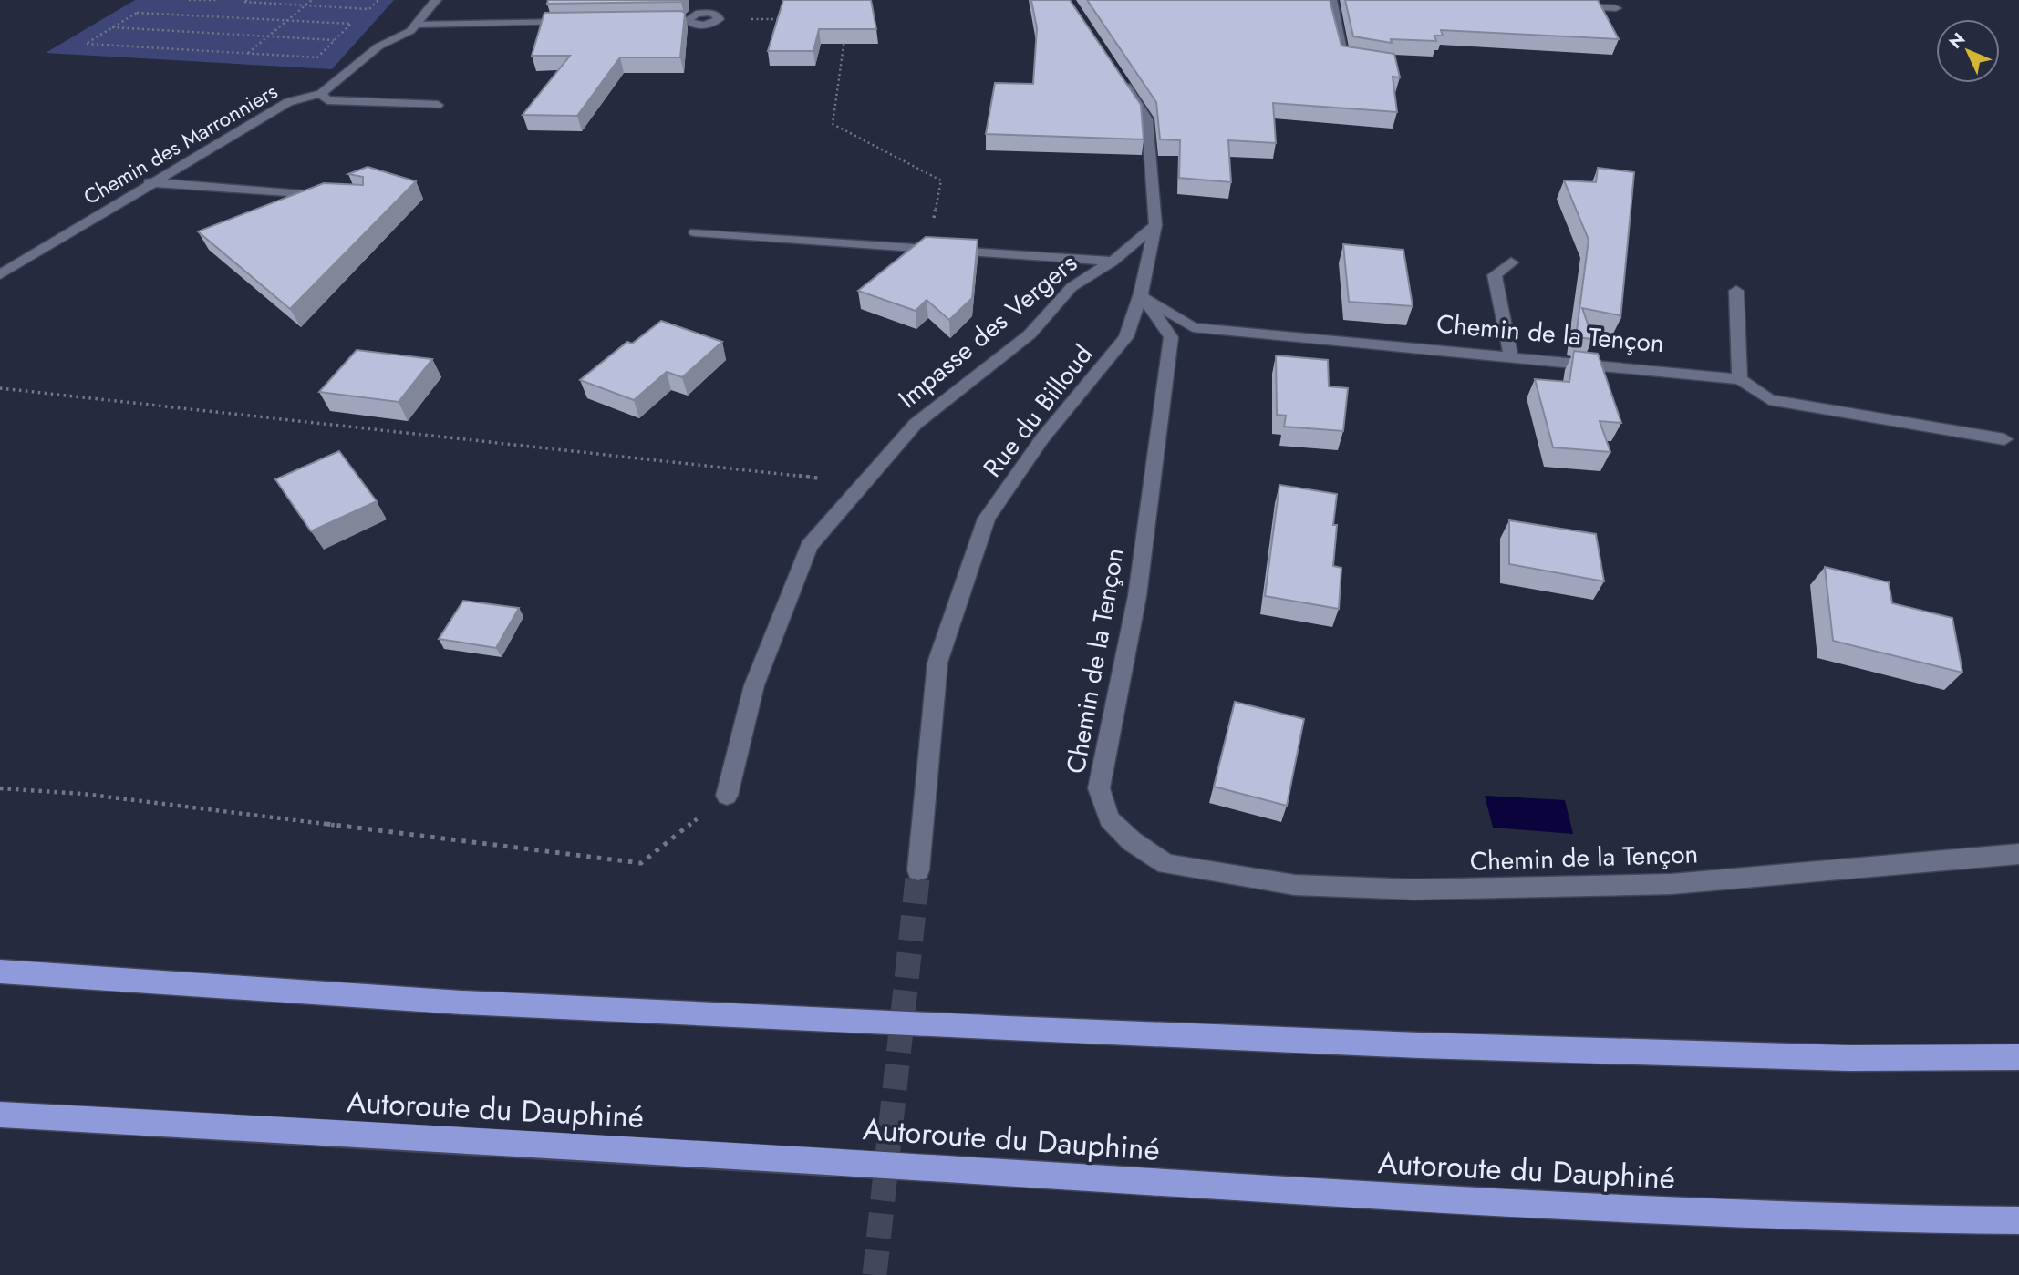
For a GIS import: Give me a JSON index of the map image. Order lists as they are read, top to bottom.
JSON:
{
  "streets": {
    "highway": ["Autoroute du Dauphiné"],
    "street": [
      "Chemin des Marronniers",
      "Impasse des Vergers",
      "Chemin de la Tençon",
      "Rue du Billoud"
    ]
  },
  "crossings": [
    ["Impasse des Vergers", "Rue du Billoud"],
    ["Chemin de la Tençon", "Rue du Billoud"]
  ],
  "north": "top left"
}
